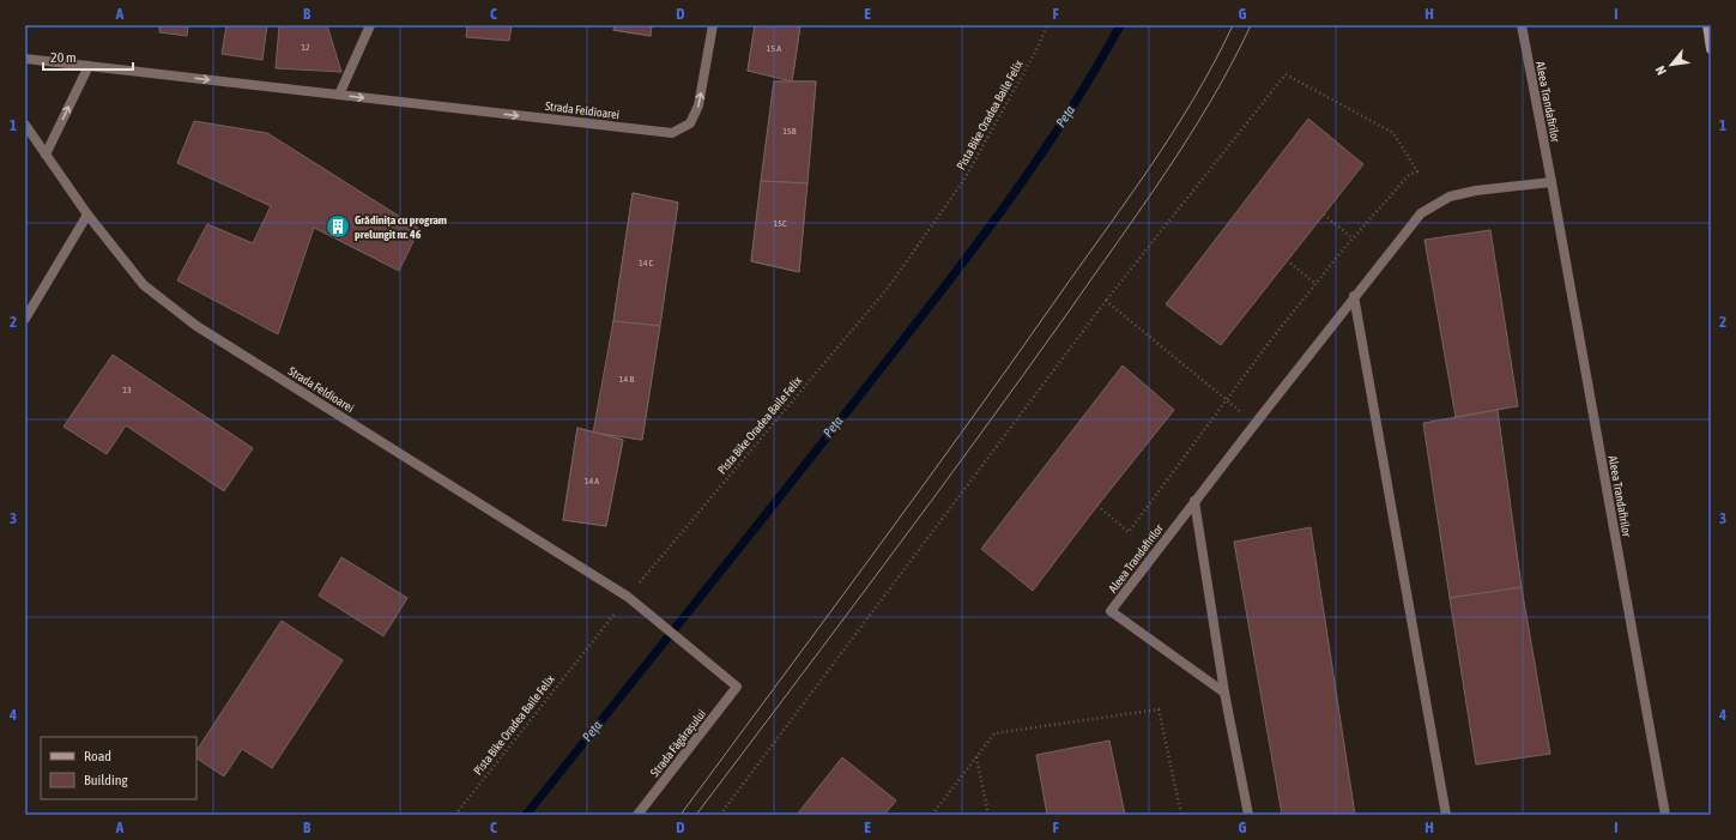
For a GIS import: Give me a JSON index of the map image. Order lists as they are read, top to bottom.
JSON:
{
  "streets": {
    "street": ["Aleea Trandafirilor", "Strada Feldioarei", "Strada Făgărașului"],
    "path": ["Pista Bike Oradea Baile Felix"]
  },
  "crossings": [
    ["Strada Feldioarei", "Pista Bike Oradea Baile Felix"],
    ["Strada Feldioarei", "Strada Făgărașului"]
  ],
  "one_way": ["Strada Feldioarei"],
  "water": ["Peța"],
  "places": {
    "building": ["Grădinița cu program prelungit nr. 46"]
  },
  "house_numbers": [
    "12",
    "15 A",
    "15B",
    "15C",
    "14 C",
    "14 B",
    "13",
    "14 A"
  ],
  "legend": ["Road", "Building"],
  "scale_bar": "20 m",
  "north": "bottom left",
  "grid": {
    "columns": [
      "A",
      "B",
      "C",
      "D",
      "E",
      "F",
      "G",
      "H",
      "I"
    ],
    "rows": [
      "1",
      "2",
      "3",
      "4"
    ]
  }
}
